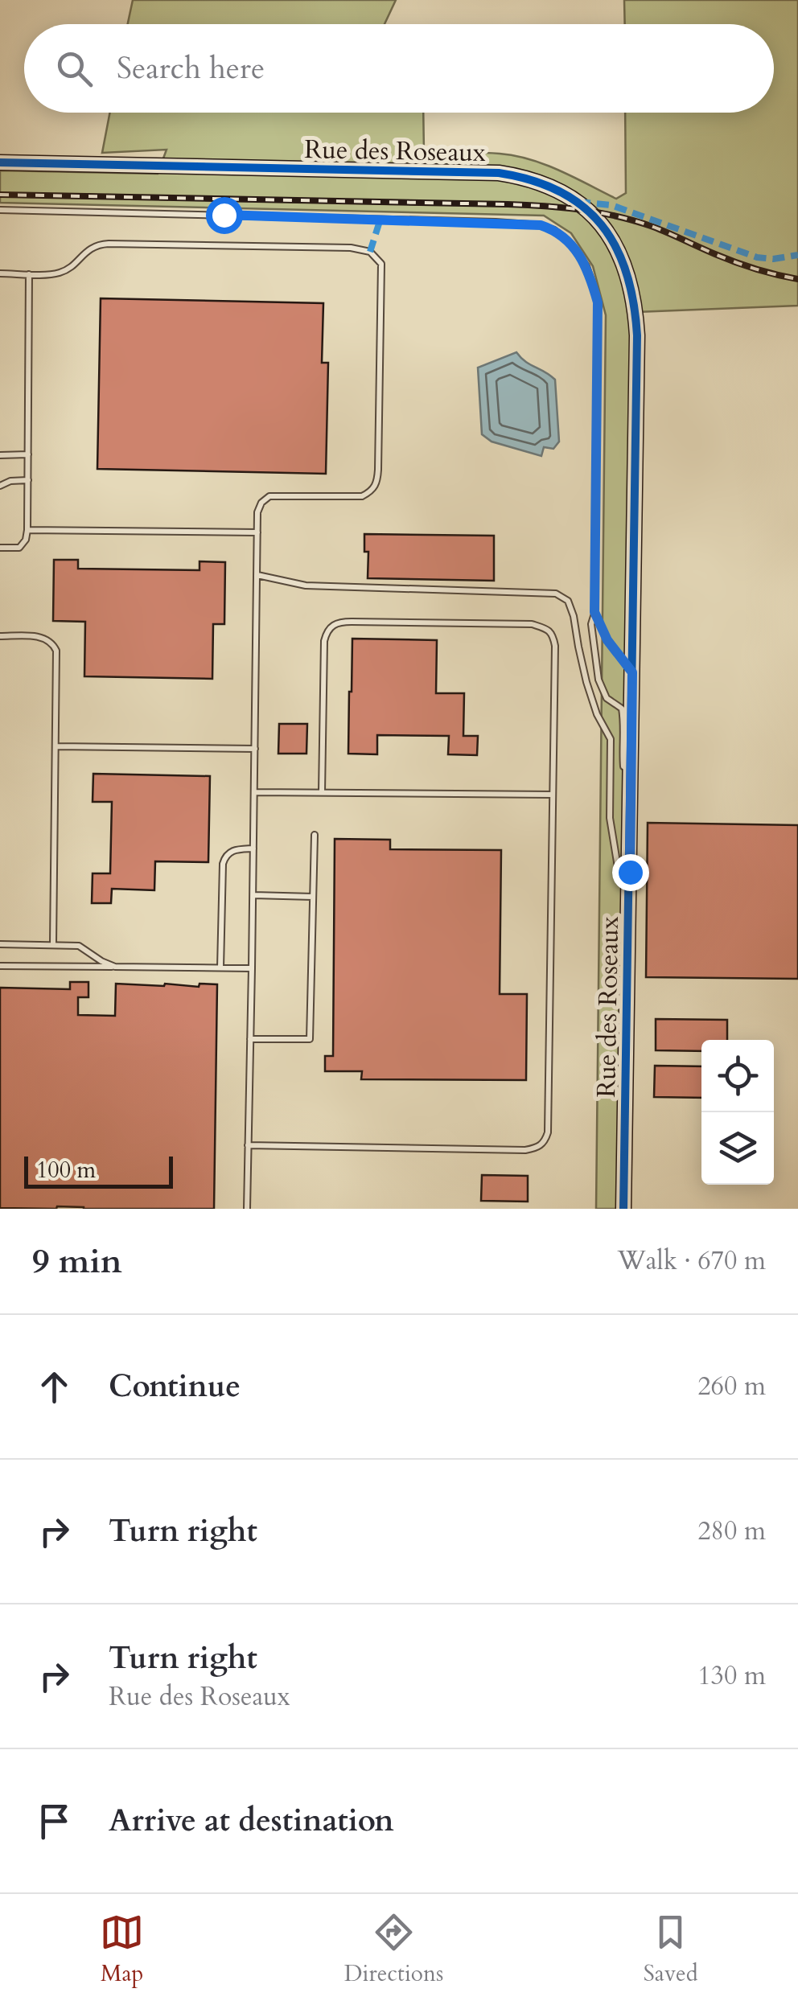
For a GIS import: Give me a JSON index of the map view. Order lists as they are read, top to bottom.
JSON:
{
  "streets": {
    "street": ["Rue des Roseaux"]
  },
  "scale_bar": "100 m",
  "page": {
    "search": "Search here",
    "scale": "100 m",
    "heading": ["9 min", "Walk · 670 m"],
    "list": [
      ["Continue", "260 m"],
      ["Turn right", "280 m"],
      ["Turn right", "Rue des Roseaux", "130 m"],
      "Arrive at destination"
    ],
    "nav": ["Map", "Directions", "Saved"]
  }
}
